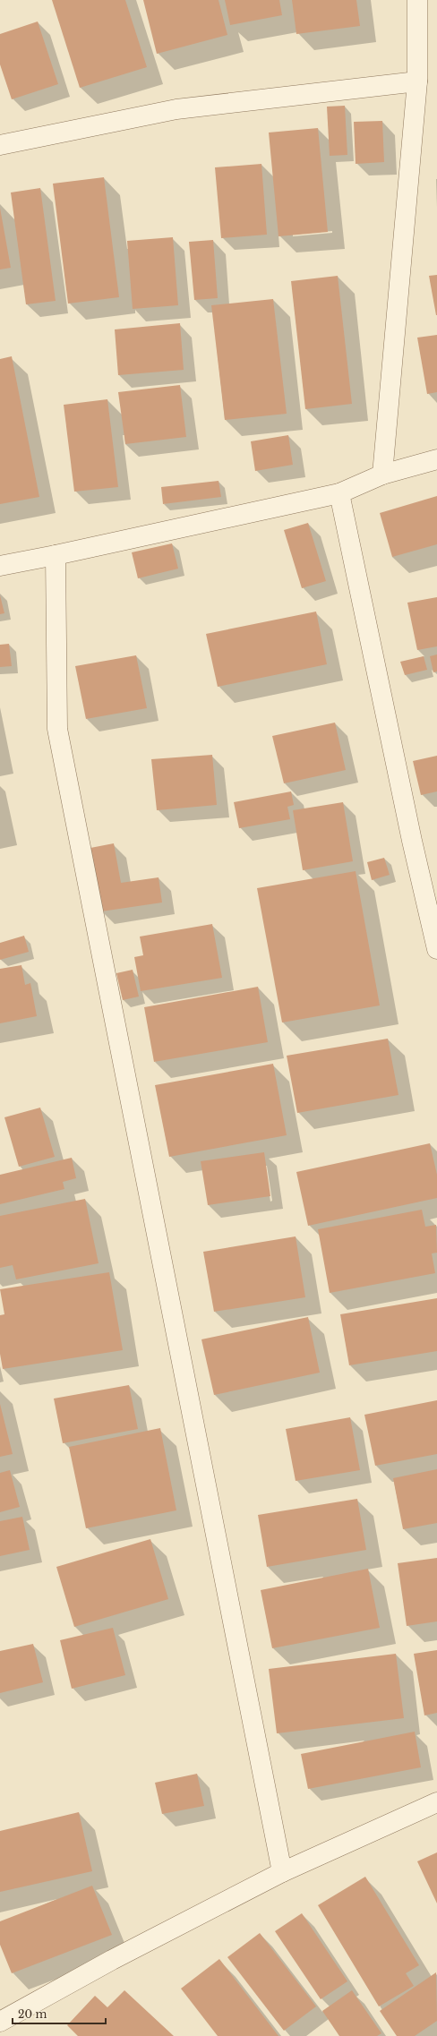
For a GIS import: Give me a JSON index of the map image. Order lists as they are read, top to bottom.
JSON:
{
  "scale_bar": "20 m"
}
